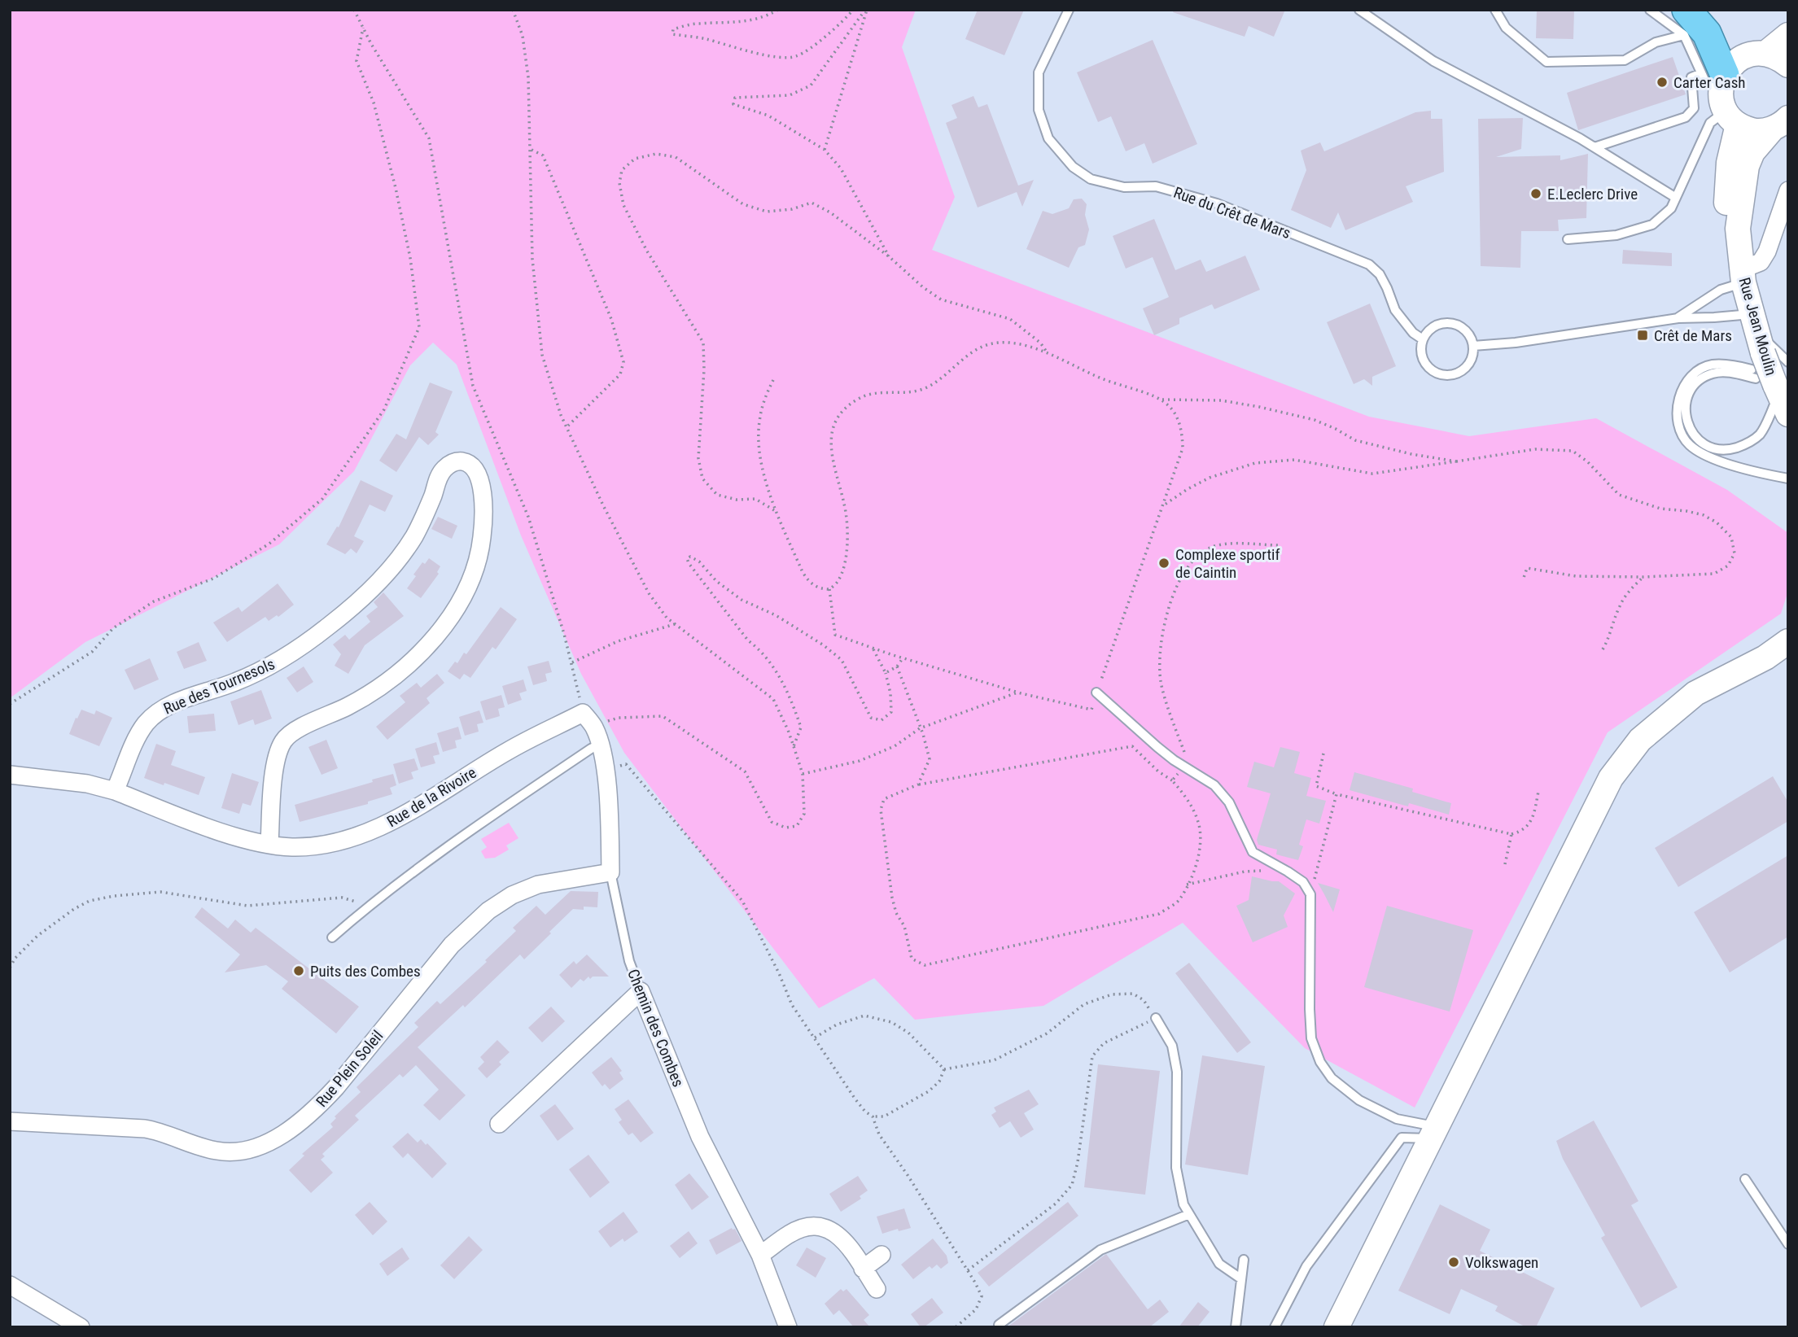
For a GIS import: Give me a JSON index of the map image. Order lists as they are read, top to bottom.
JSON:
{
  "streets": {
    "main road": ["Rue Jean Moulin"],
    "street": [
      "Rue des Tournesols",
      "Rue de la Rivoire",
      "Chemin des Combes",
      "Rue Plein Soleil"
    ],
    "lane": ["Rue du Crêt de Mars"]
  },
  "crossings": [
    ["Rue des Tournesols", "Rue de la Rivoire"],
    ["Rue de la Rivoire", "Chemin des Combes"],
    ["Chemin des Combes", "Rue Plein Soleil"]
  ],
  "places": {
    "other": [
      "Carter Cash",
      "E.Leclerc Drive",
      "Complexe sportif de Caintin",
      "Puits des Combes",
      "Volkswagen"
    ],
    "transit": ["Crêt de Mars"]
  }
}
